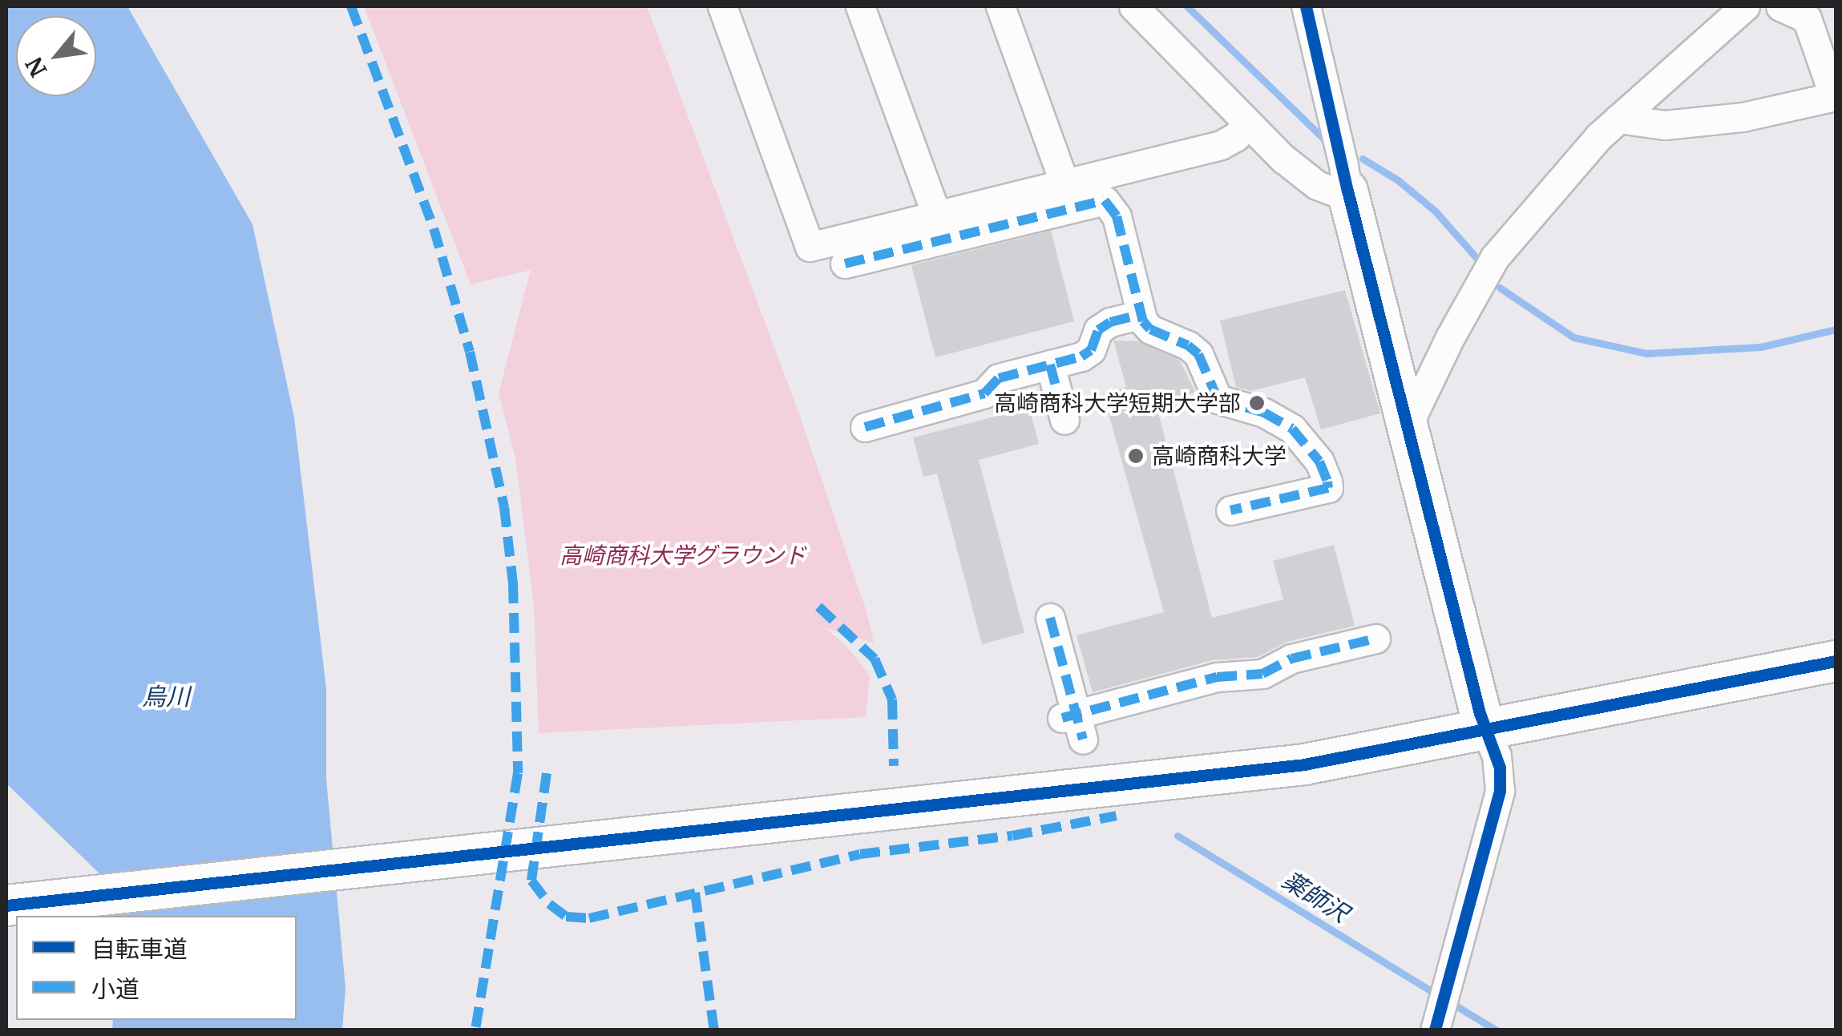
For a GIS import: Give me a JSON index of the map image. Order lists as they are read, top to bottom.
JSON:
{
  "water": ["烏川", "薬師沢"],
  "parks": ["高崎商科大学グラウンド"],
  "places": ["高崎商科大学短期大学部", "高崎商科大学"],
  "legend": ["自転車道", "小道"],
  "north": "bottom left"
}
